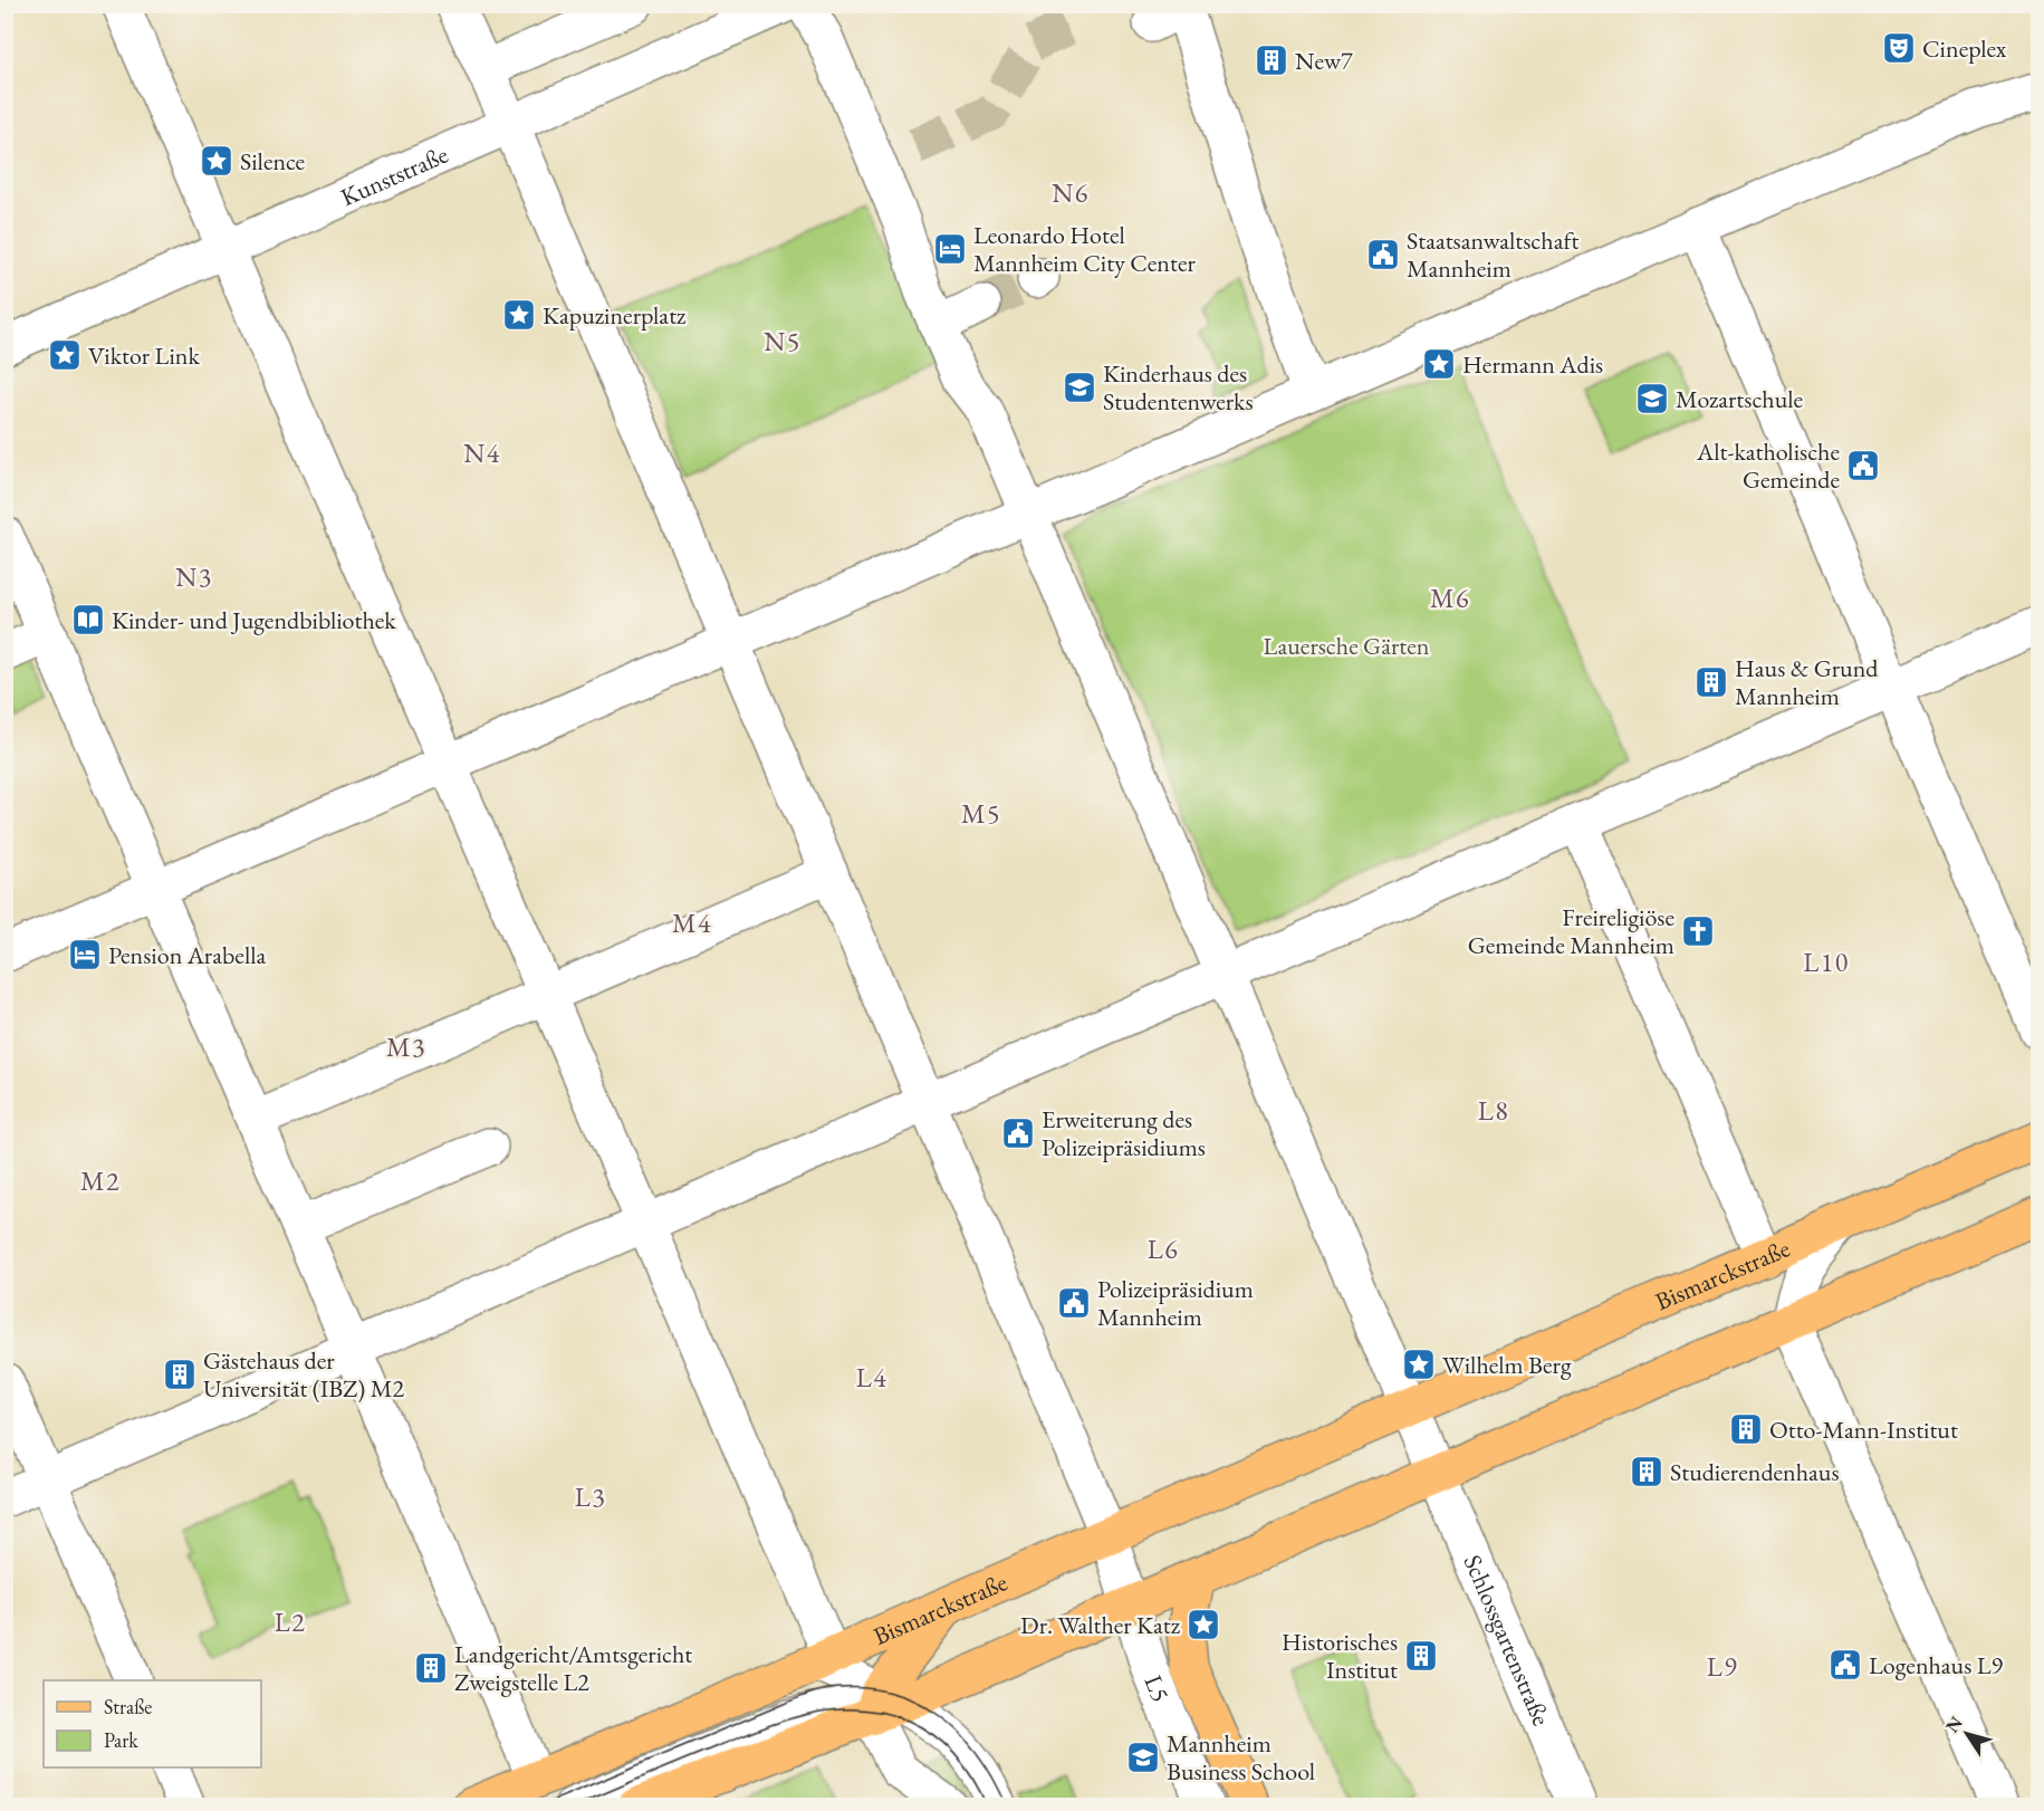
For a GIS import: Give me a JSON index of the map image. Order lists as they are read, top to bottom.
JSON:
{
  "streets": {
    "main road": ["Bismarckstraße"],
    "street": ["Kunststraße", "Schlossgartenstraße", "L5"]
  },
  "crossings": [
    ["Kunststraße", "L5"],
    ["Bismarckstraße", "L5"]
  ],
  "districts": [
    "N6",
    "N5",
    "N4",
    "N3",
    "M6",
    "M5",
    "M4",
    "L10",
    "M3",
    "L8",
    "M2",
    "L6",
    "L4",
    "L3",
    "L2",
    "L9"
  ],
  "parks": ["Lauersche Gärten"],
  "places": {
    "theatre": ["Cineplex"],
    "building": [
      "New7",
      "Haus & Grund Mannheim",
      "Gästehaus der Universität (IBZ) M2",
      "Otto-Mann-Institut",
      "Studierendenhaus",
      "Historisches Institut",
      "Landgericht/Amtsgericht Zweigstelle L2"
    ],
    "place": [
      "Silence",
      "Kapuzinerplatz",
      "Viktor Link",
      "Hermann Adis",
      "Wilhelm Berg",
      "Dr. Walther Katz"
    ],
    "hotel": ["Leonardo Hotel Mannheim City Center", "Pension Arabella"],
    "public building": [
      "Staatsanwaltschaft Mannheim",
      "Alt-katholische Gemeinde",
      "Erweiterung des Polizeipräsidiums",
      "Polizeipräsidium Mannheim",
      "Logenhaus L9"
    ],
    "school or university": ["Kinderhaus des Studentenwerks", "Mozartschule", "Mannheim Business School"],
    "library": ["Kinder- und Jugendbibliothek"],
    "church": ["Freireligiöse Gemeinde Mannheim"]
  },
  "legend": ["Straße", "Park"],
  "north": "top left"
}
